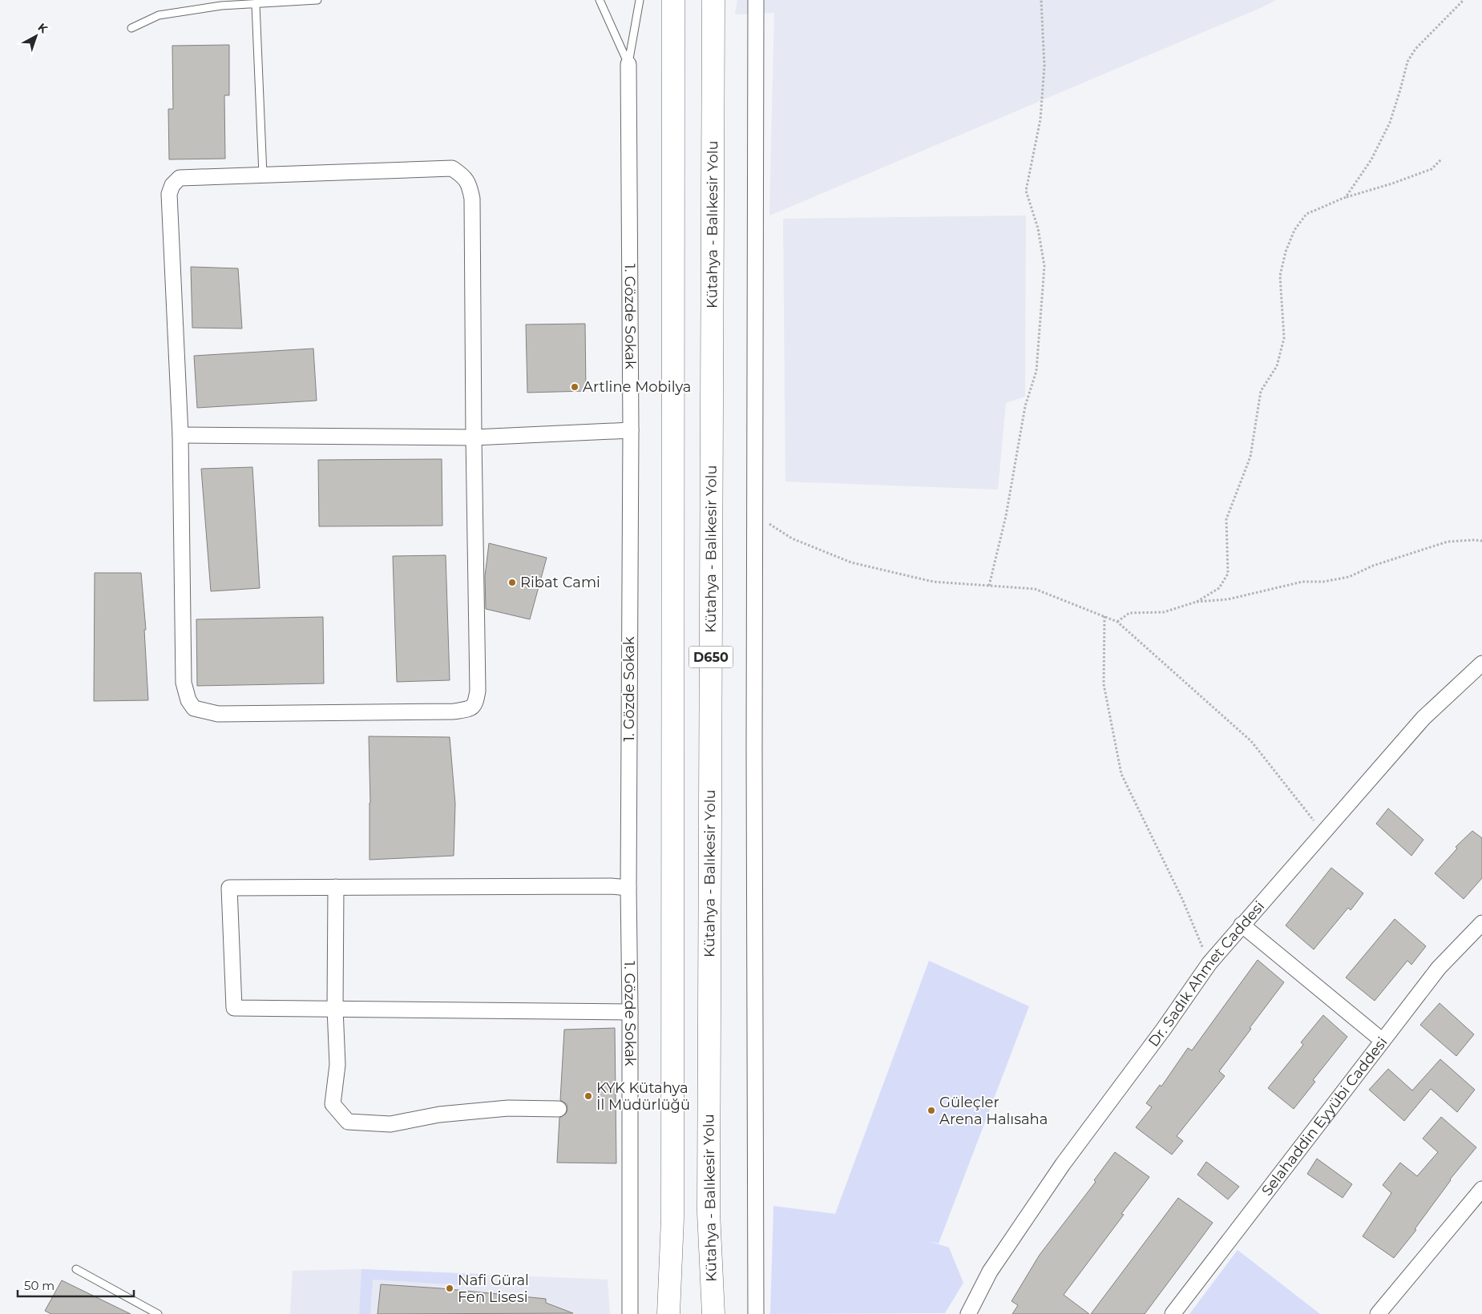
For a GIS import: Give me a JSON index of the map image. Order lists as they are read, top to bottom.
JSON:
{
  "streets": {
    "highway": ["Kütahya - Balıkesir Yolu", "D650"],
    "street": ["1. Gözde Sokak", "Dr. Sadık Ahmet Caddesi", "Selahaddin Eyyübi Caddesi"]
  },
  "places": [
    "Artline Mobilya",
    "Ribat Cami",
    "KYK Kütahya İl Müdürlüğü",
    "Güleçler Arena Halısaha",
    "Nafi Güral Fen Lisesi"
  ],
  "scale_bar": "50 m",
  "north": "top right"
}
